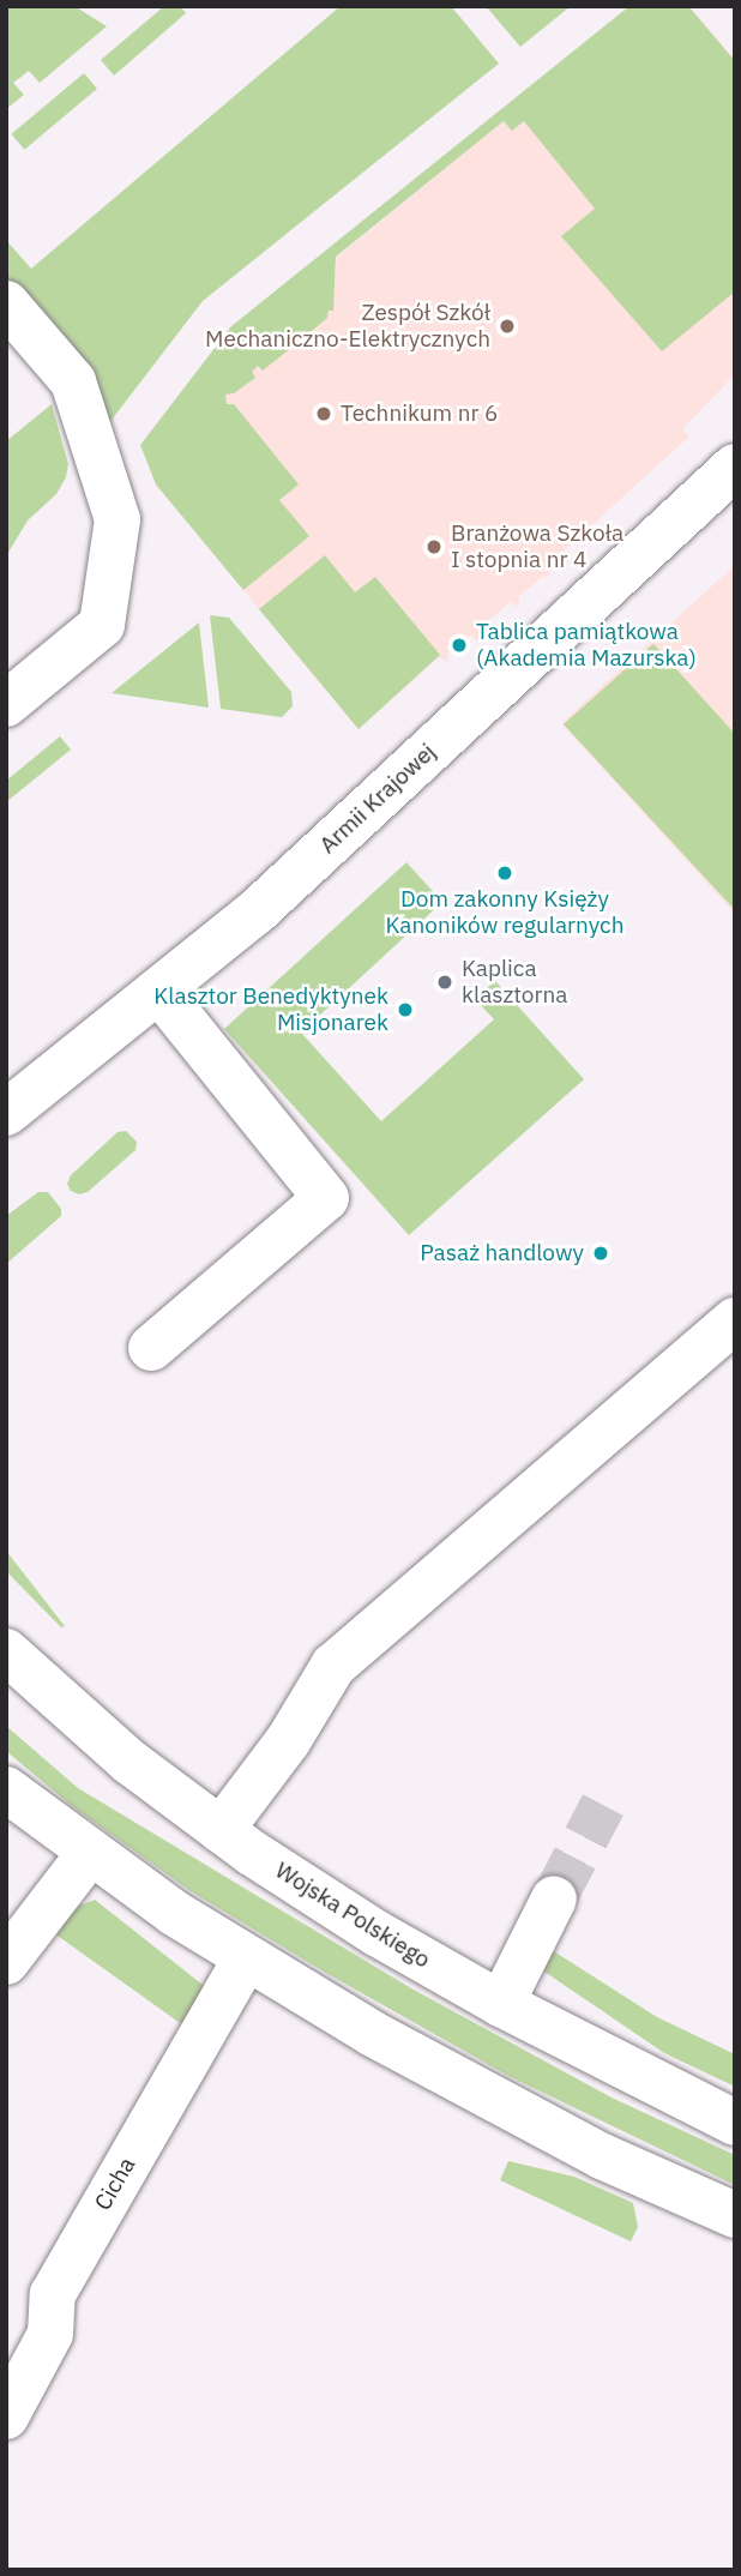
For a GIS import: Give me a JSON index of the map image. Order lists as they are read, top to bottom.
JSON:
{
  "streets": {
    "street": ["Armii Krajowej", "Wojska Polskiego", "Cicha"]
  },
  "places": [
    "Zespół Szkół Mechaniczno-Elektrycznych",
    "Technikum nr 6",
    "Branżowa Szkoła I stopnia nr 4",
    "Tablica pamiątkowa (Akademia Mazurska)",
    "Dom zakonny Księży Kanoników regularnych",
    "Kaplica klasztorna",
    "Klasztor Benedyktynek Misjonarek",
    "Pasaż handlowy"
  ]
}
